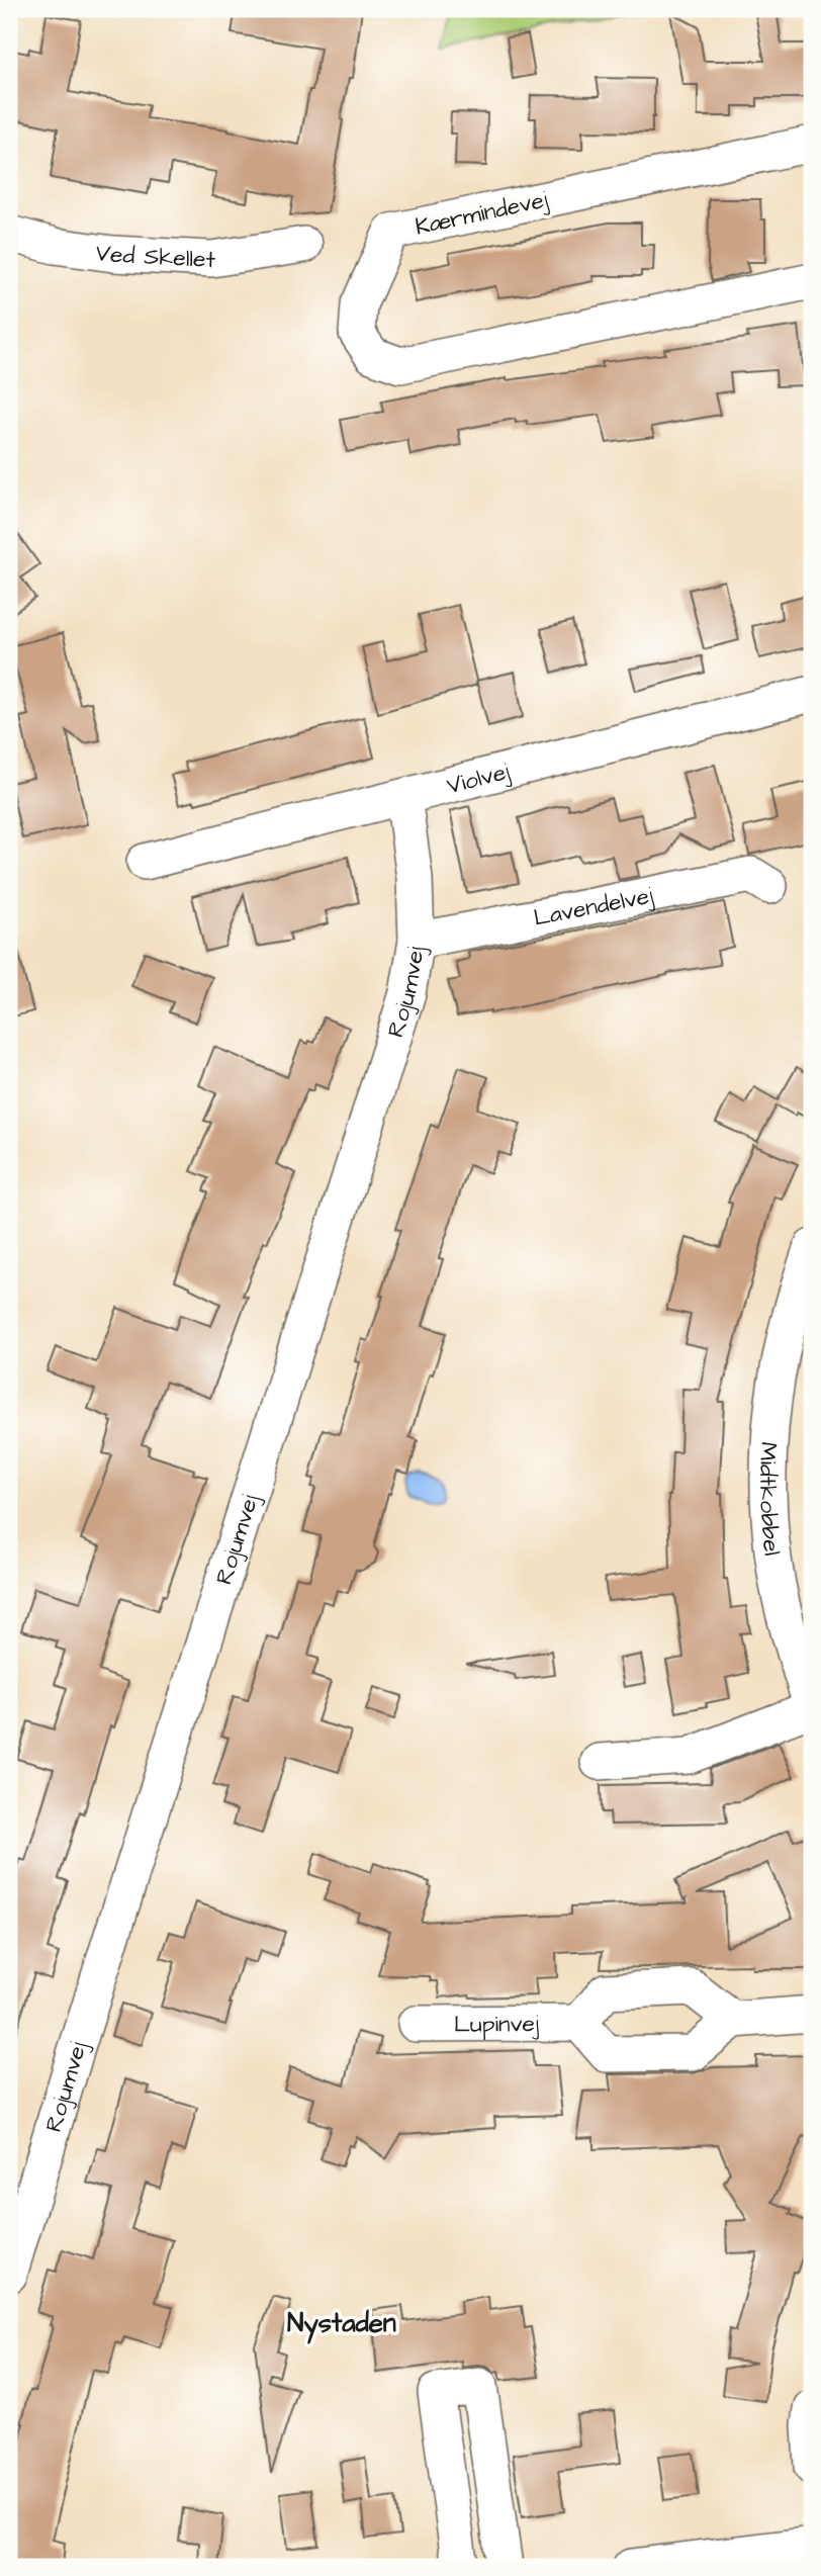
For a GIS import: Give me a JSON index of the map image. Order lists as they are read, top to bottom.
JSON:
{
  "streets": {
    "street": [
      "Kærmindevej",
      "Ved Skellet",
      "Violvej",
      "Lavendelvej",
      "Rojumvej",
      "Midtkobbel",
      "Lupinvej"
    ]
  },
  "crossings": [
    ["Violvej", "Rojumvej"],
    ["Lavendelvej", "Rojumvej"]
  ],
  "districts": ["Nystaden"]
}
